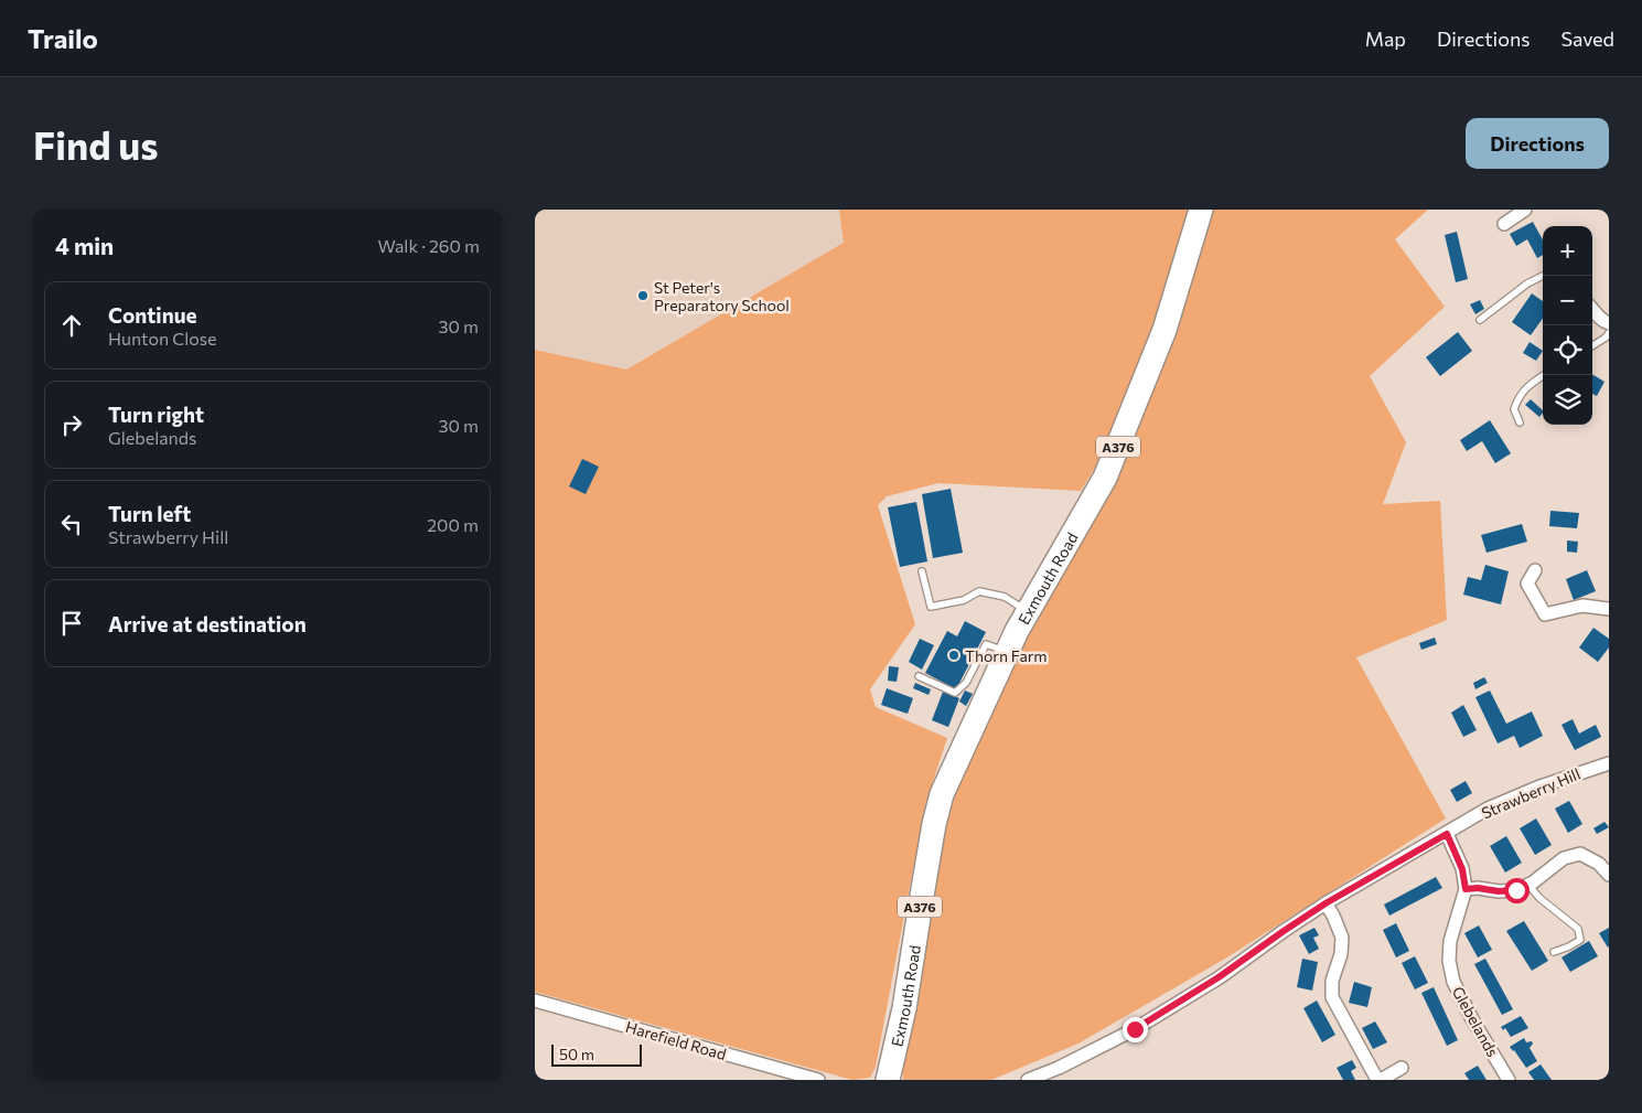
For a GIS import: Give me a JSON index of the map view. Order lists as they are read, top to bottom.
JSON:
{
  "streets": {
    "highway": ["A376", "Exmouth Road"],
    "street": ["Strawberry Hill", "Glebelands", "Harefield Road"]
  },
  "crossings": [
    ["Strawberry Hill", "Glebelands"]
  ],
  "places": ["St Peter's Preparatory School", "Thorn Farm"],
  "scale_bar": "50 m",
  "page": {
    "header": "Trailo",
    "nav": ["Map", "Directions", "Saved"],
    "buttons": "Directions",
    "title": "Find us",
    "heading": ["4 min", "Walk · 260 m"],
    "map_buttons": ["+", "−"],
    "list": [
      ["Continue", "Hunton Close", "30 m"],
      ["Turn right", "Glebelands", "30 m"],
      ["Turn left", "Strawberry Hill", "200 m"],
      "Arrive at destination"
    ],
    "scale": "50 m"
  }
}
